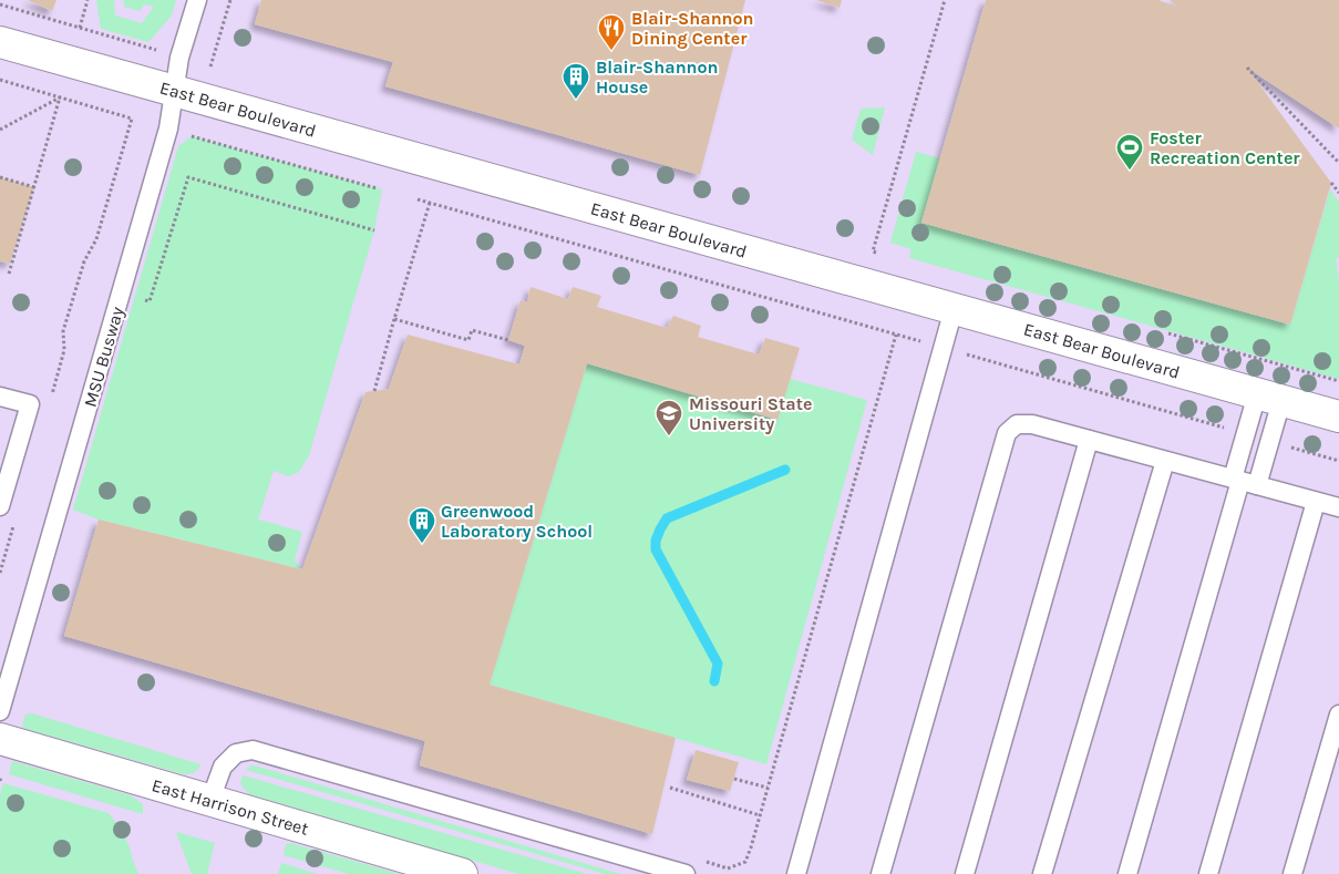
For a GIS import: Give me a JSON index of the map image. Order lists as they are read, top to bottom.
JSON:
{
  "streets": {
    "street": ["East Bear Boulevard", "East Harrison Street"],
    "lane": ["MSU Busway"]
  },
  "crossings": [
    ["East Bear Boulevard", "MSU Busway"]
  ],
  "places": {
    "restaurant": ["Blair-Shannon Dining Center"],
    "building": ["Blair-Shannon House", "Greenwood Laboratory School"],
    "sports": ["Foster Recreation Center"],
    "school or university": ["Missouri State University"]
  }
}
